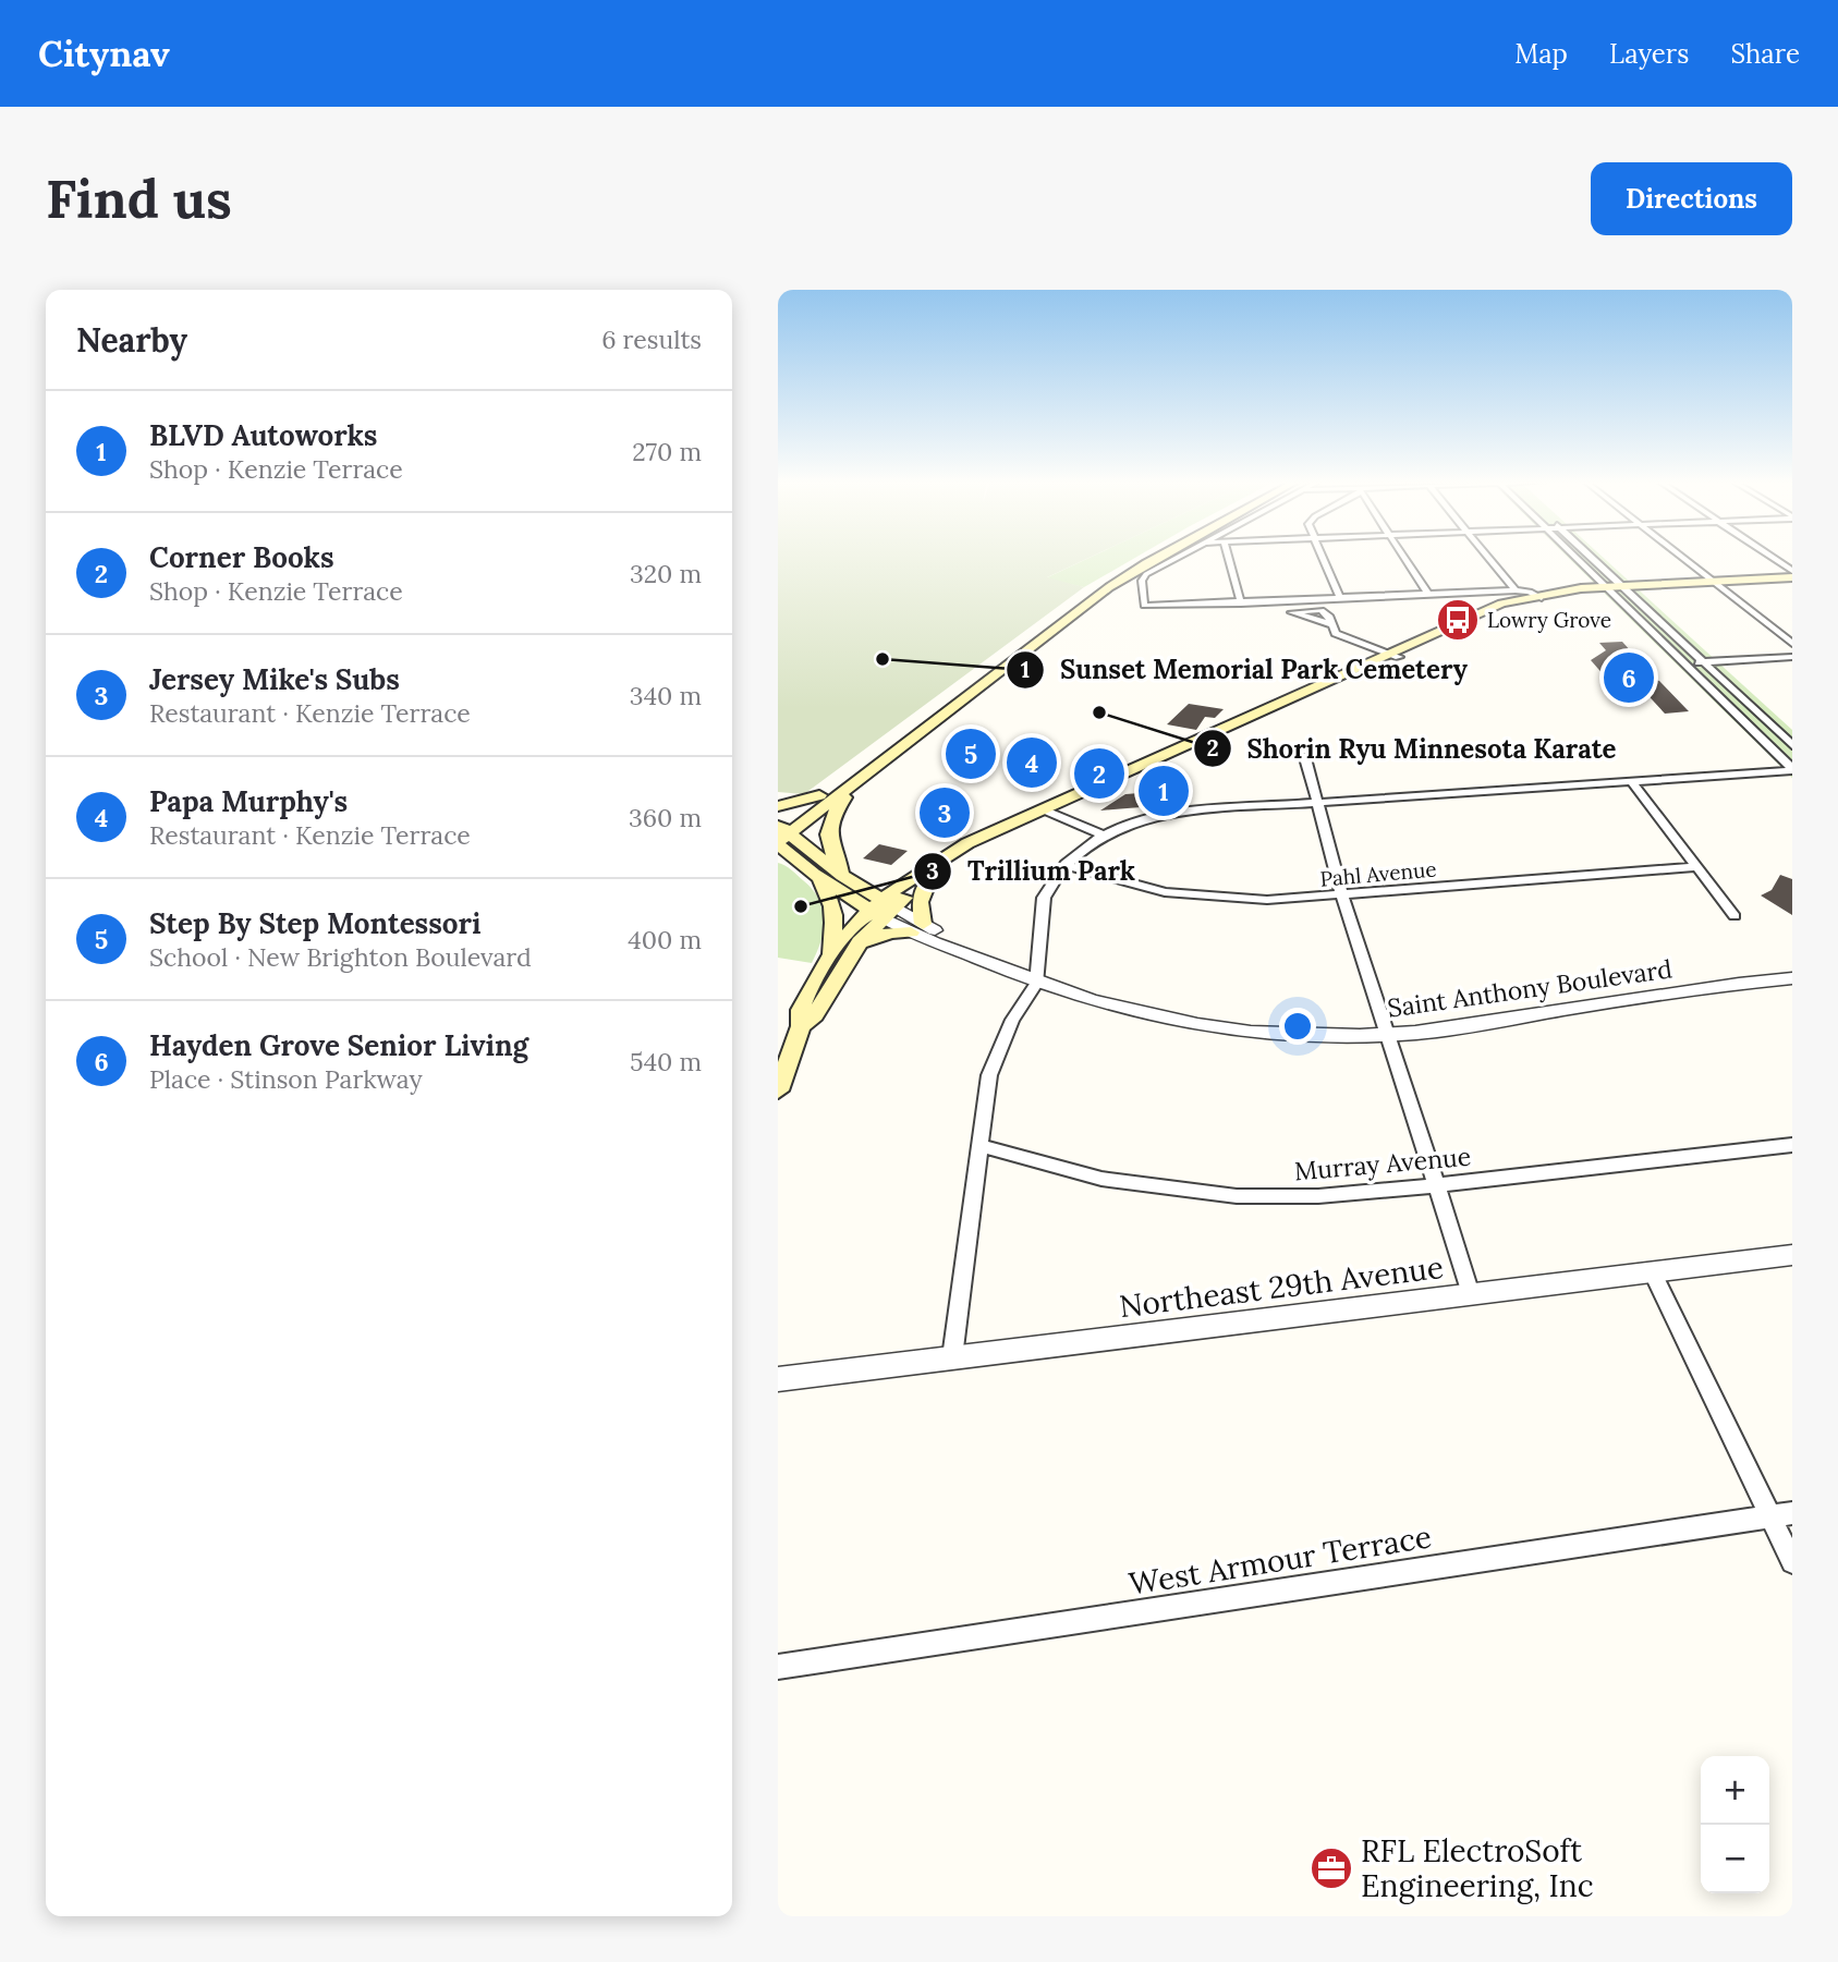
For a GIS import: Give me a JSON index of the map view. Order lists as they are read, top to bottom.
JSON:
{
  "streets": {
    "main road": ["Saint Anthony Boulevard"],
    "street": [
      "Pahl Avenue",
      "Murray Avenue",
      "Northeast 29th Avenue",
      "West Armour Terrace"
    ]
  },
  "places": {
    "bus stop": ["Lowry Grove"],
    "other": ["Sunset Memorial Park Cemetery", "Shorin Ryu Minnesota Karate", "Trillium Park"],
    "office": ["RFL ElectroSoft Engineering, Inc"]
  },
  "page": {
    "header": "Citynav",
    "nav": ["Map", "Layers", "Share"],
    "buttons": "Directions",
    "title": "Find us",
    "heading": ["Nearby", "6 results"],
    "list": [
      {
        "mark": "1",
        "name": "BLVD Autoworks",
        "note": "Shop · Kenzie Terrace",
        "value": "270 m"
      },
      {
        "mark": "2",
        "name": "Corner Books",
        "note": "Shop · Kenzie Terrace",
        "value": "320 m"
      },
      {
        "mark": "3",
        "name": "Jersey Mike's Subs",
        "note": "Restaurant · Kenzie Terrace",
        "value": "340 m"
      },
      {
        "mark": "4",
        "name": "Papa Murphy's",
        "note": "Restaurant · Kenzie Terrace",
        "value": "360 m"
      },
      {
        "mark": "5",
        "name": "Step By Step Montessori",
        "note": "School · New Brighton Boulevard",
        "value": "400 m"
      },
      {
        "mark": "6",
        "name": "Hayden Grove Senior Living",
        "note": "Place · Stinson Parkway",
        "value": "540 m"
      }
    ],
    "pins": [
      "6",
      "5",
      "4",
      "2",
      "1",
      "3"
    ],
    "map_buttons": ["+", "−"]
  }
}
